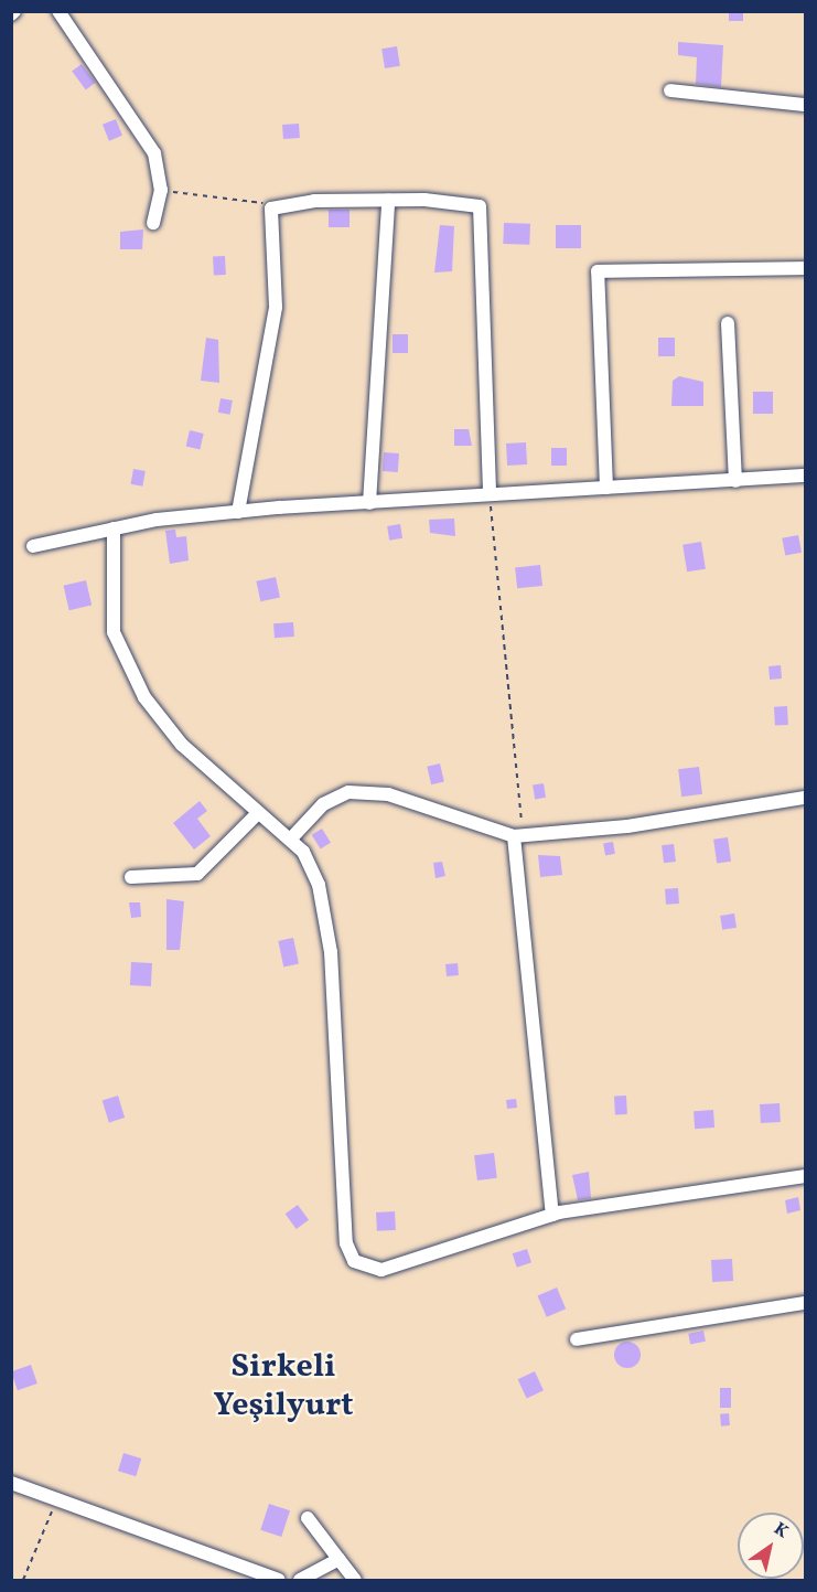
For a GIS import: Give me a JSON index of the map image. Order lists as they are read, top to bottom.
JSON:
{
  "districts": ["Sirkeli Yeşilyurt"],
  "north": "top right"
}
